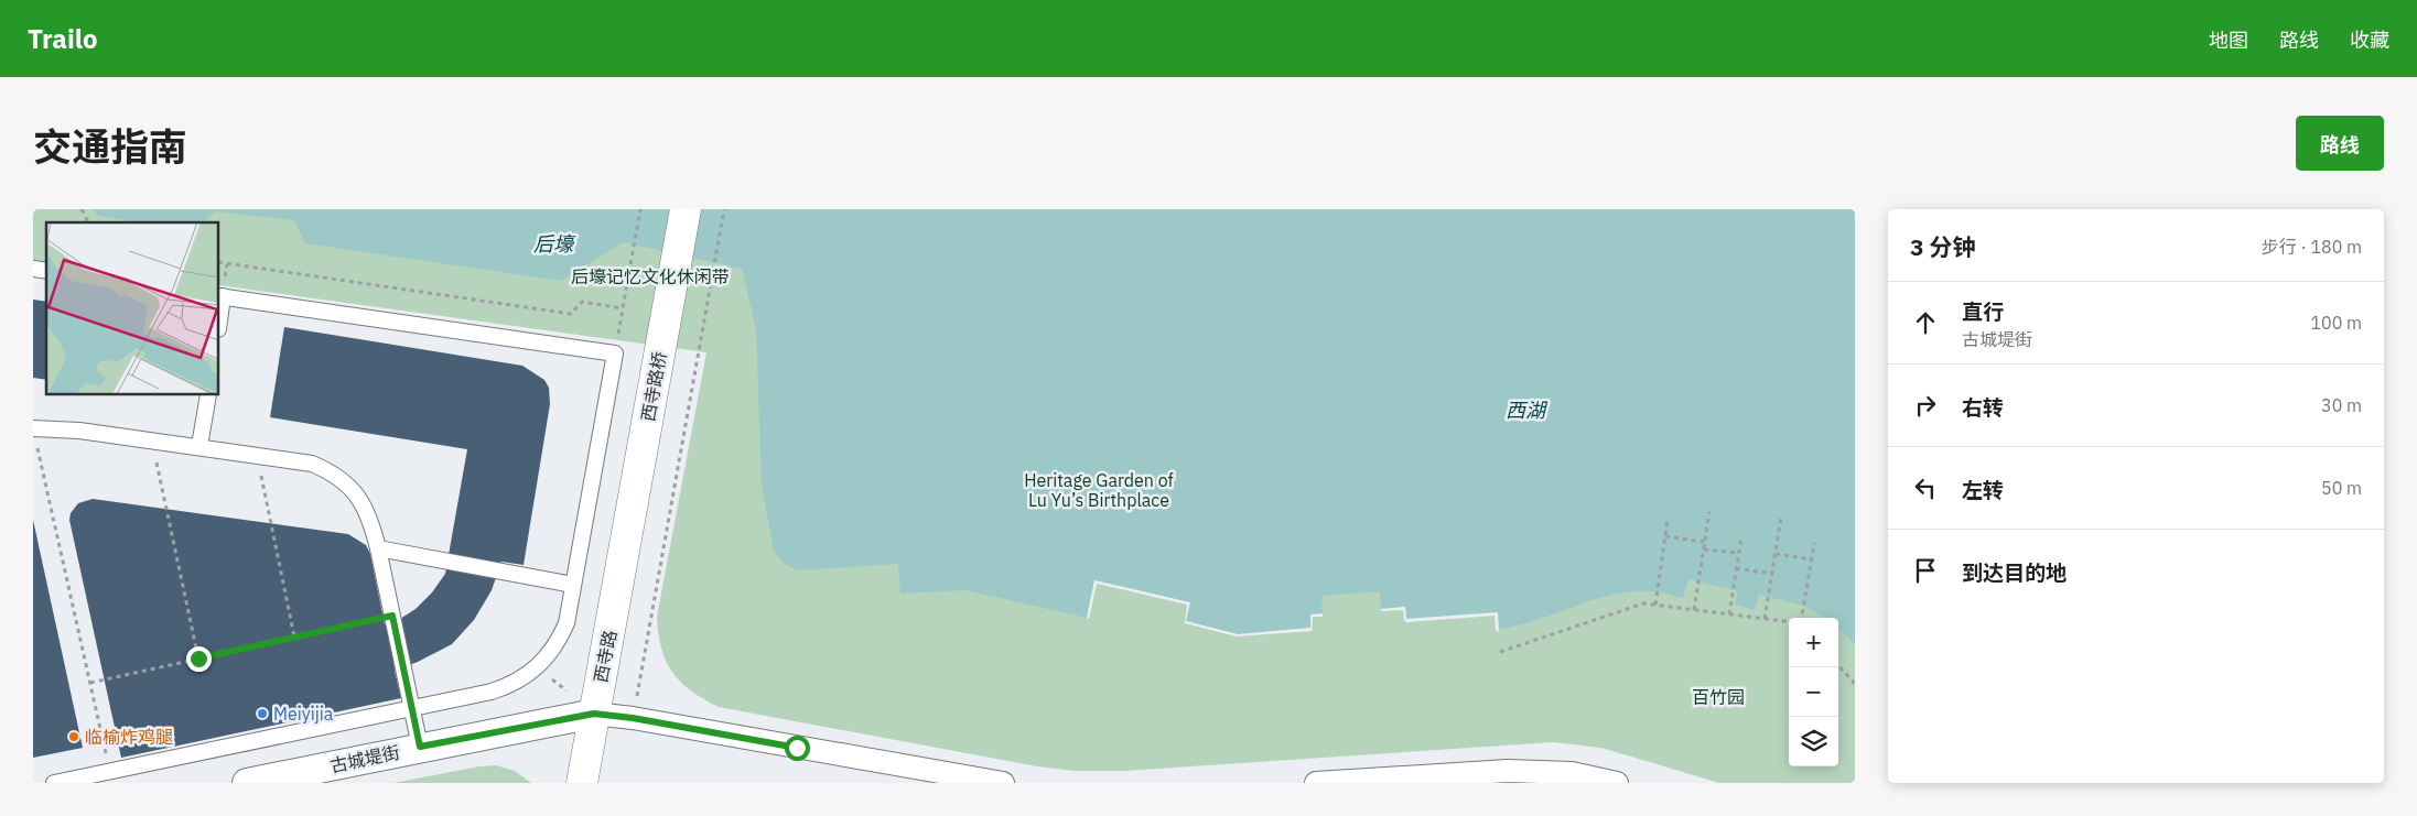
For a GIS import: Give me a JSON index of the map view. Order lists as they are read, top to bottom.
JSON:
{
  "streets": {
    "street": ["西寺路桥", "西寺路", "古城堤街"]
  },
  "crossings": [
    ["西寺路桥", "西寺路"],
    ["西寺路", "古城堤街"]
  ],
  "water": ["后壕", "西湖"],
  "parks": ["后壕记忆文化休闲带", "Heritage Garden of Lu Yu’s Birthplace", "百竹园"],
  "places": ["Meiyijia", "临榆炸鸡腿"],
  "page": {
    "header": "Trailo",
    "nav": ["地图", "路线", "收藏"],
    "title": "交通指南",
    "buttons": "路线",
    "heading": ["3 分钟", "步行 · 180 m"],
    "list": [
      ["直行", "古城堤街", "100 m"],
      ["右转", "30 m"],
      ["左转", "50 m"],
      "到达目的地"
    ],
    "map_buttons": ["+", "−"]
  }
}
